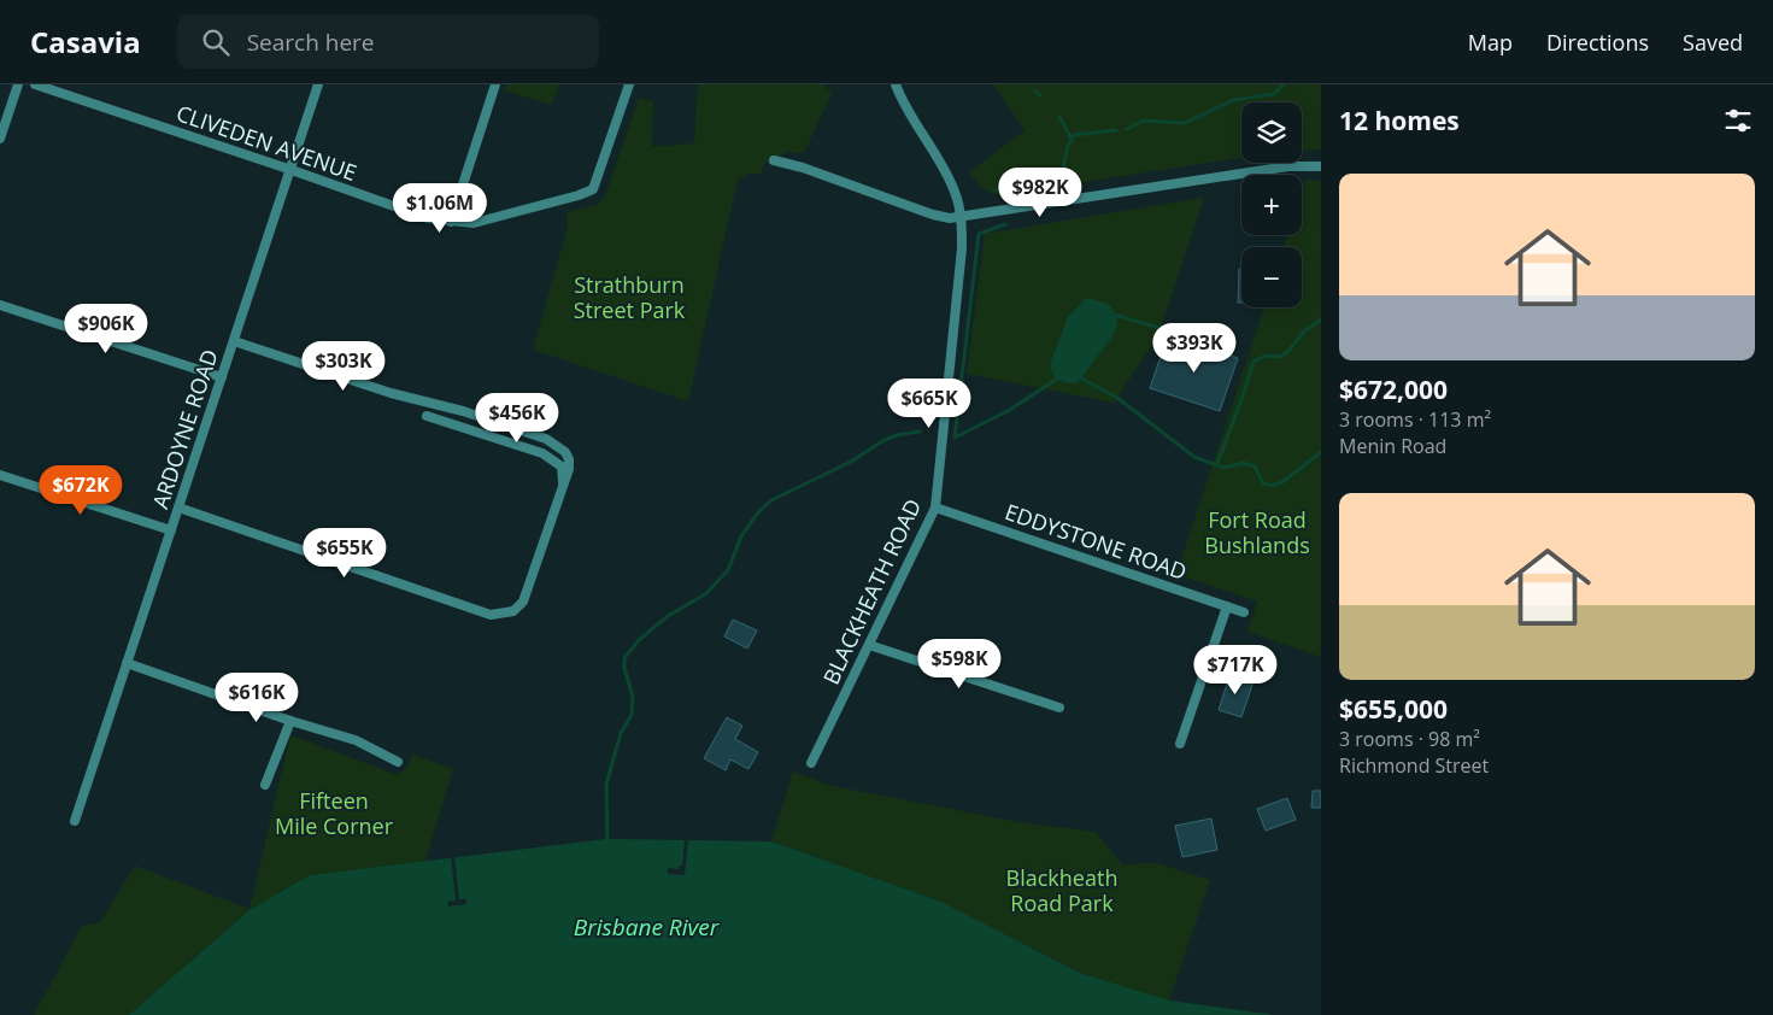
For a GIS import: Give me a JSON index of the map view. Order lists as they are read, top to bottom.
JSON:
{
  "streets": {
    "street": [
      "CLIVEDEN AVENUE",
      "ARDOYNE ROAD",
      "EDDYSTONE ROAD",
      "BLACKHEATH ROAD"
    ]
  },
  "crossings": [
    ["CLIVEDEN AVENUE", "ARDOYNE ROAD"],
    ["EDDYSTONE ROAD", "BLACKHEATH ROAD"]
  ],
  "water": ["Brisbane River"],
  "parks": [
    "Strathburn Street Park",
    "Fort Road Bushlands",
    "Fifteen Mile Corner",
    "Blackheath Road Park"
  ],
  "page": {
    "header": "Casavia",
    "search": "Search here",
    "nav": ["Map", "Directions", "Saved"],
    "heading": "12 homes",
    "map_buttons": ["+", "−"],
    "list": [
      {
        "name": "$672,000",
        "note": "3 rooms · 113 m² · Menin Road"
      },
      {
        "name": "$655,000",
        "note": "3 rooms · 98 m² · Richmond Street"
      }
    ],
    "price": [
      "$982K",
      "$1.06M",
      "$906K",
      "$393K",
      "$303K",
      "$665K",
      "$456K",
      "$672K",
      "$655K",
      "$598K",
      "$717K",
      "$616K"
    ]
  }
}
